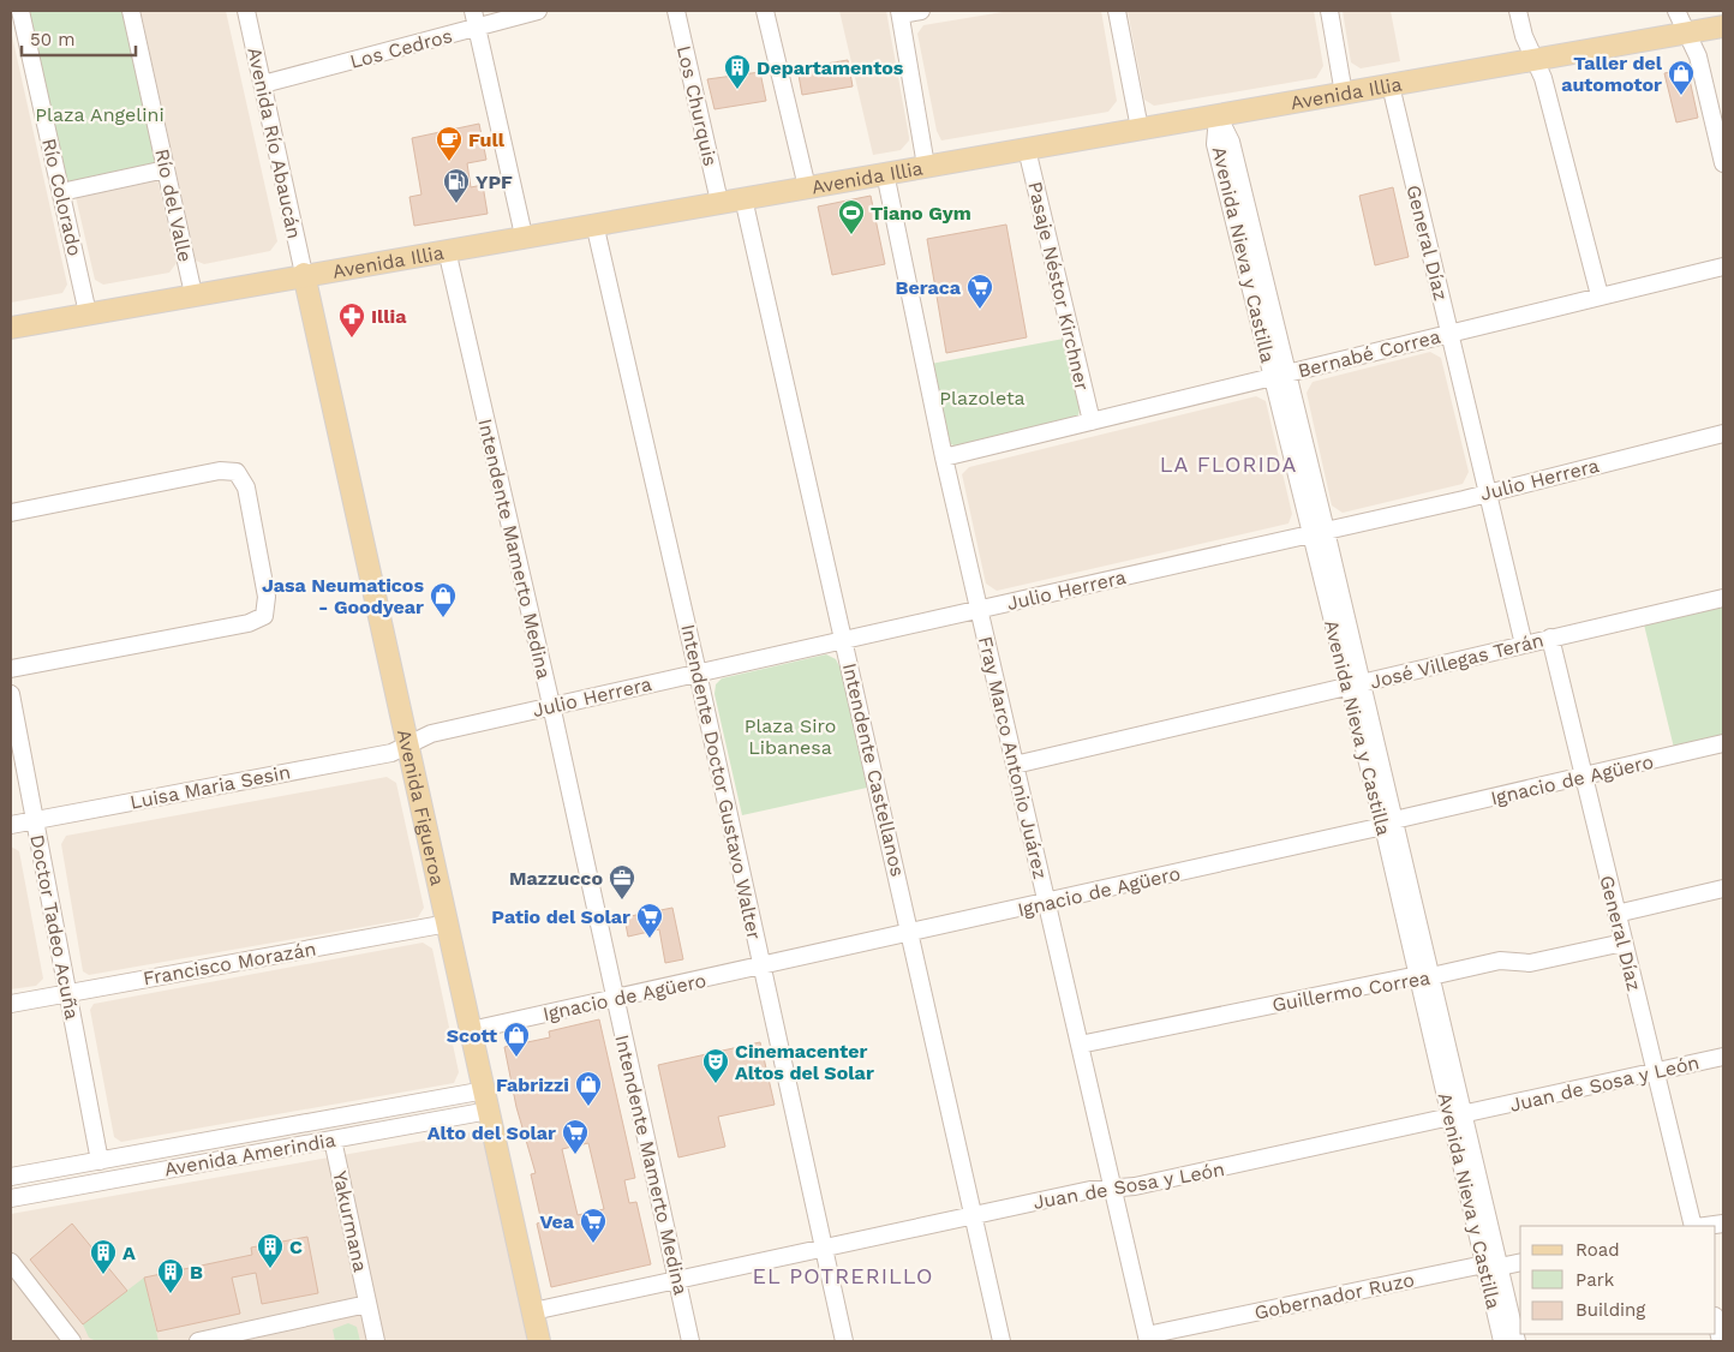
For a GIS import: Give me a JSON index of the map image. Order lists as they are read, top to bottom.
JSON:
{
  "streets": {
    "main road": ["Avenida Illia", "Avenida Figueroa"],
    "street": [
      "Los Cedros",
      "Los Churquis",
      "Avenida Río Abaucán",
      "Río Colorado",
      "Río del Valle",
      "General Díaz",
      "Avenida Nieva y Castilla",
      "Pasaje Néstor Kirchner",
      "Bernabé Correa",
      "Julio Herrera",
      "Intendente Mamerto Medina",
      "José Villegas Terán",
      "Fray Marco Antonio Juárez",
      "Intendente Castellanos",
      "Ignacio de Agüero",
      "Intendente Doctor Gustavo Walter",
      "Luisa Maria Sesin",
      "Doctor Tadeo Acuña",
      "Francisco Morazán",
      "Guillermo Correa",
      "Juan de Sosa y León",
      "Avenida Amerindia",
      "Yakurmana",
      "Gobernador Ruzo"
    ]
  },
  "crossings": [
    ["Los Cedros", "Avenida Río Abaucán"],
    ["Avenida Illia", "Los Churquis"],
    ["Avenida Illia", "Avenida Río Abaucán"],
    ["Avenida Illia", "Río Colorado"],
    ["Avenida Illia", "Río del Valle"],
    ["Avenida Illia", "General Díaz"],
    ["Avenida Illia", "Avenida Nieva y Castilla"],
    ["Avenida Illia", "Pasaje Néstor Kirchner"],
    ["Avenida Illia", "Intendente Mamerto Medina"],
    ["Avenida Illia", "Fray Marco Antonio Juárez"],
    ["Avenida Illia", "Intendente Castellanos"],
    ["Avenida Illia", "Intendente Doctor Gustavo Walter"],
    ["Avenida Illia", "Avenida Figueroa"],
    ["Avenida Río Abaucán", "Avenida Figueroa"],
    ["General Díaz", "Bernabé Correa"],
    ["General Díaz", "Julio Herrera"],
    ["General Díaz", "José Villegas Terán"],
    ["General Díaz", "Ignacio de Agüero"],
    ["General Díaz", "Guillermo Correa"],
    ["General Díaz", "Juan de Sosa y León"],
    ["Avenida Nieva y Castilla", "Bernabé Correa"],
    ["Avenida Nieva y Castilla", "Julio Herrera"],
    ["Avenida Nieva y Castilla", "José Villegas Terán"],
    ["Avenida Nieva y Castilla", "Ignacio de Agüero"],
    ["Avenida Nieva y Castilla", "Guillermo Correa"],
    ["Avenida Nieva y Castilla", "Juan de Sosa y León"],
    ["Avenida Nieva y Castilla", "Gobernador Ruzo"],
    ["Pasaje Néstor Kirchner", "Bernabé Correa"],
    ["Bernabé Correa", "Fray Marco Antonio Juárez"],
    ["Julio Herrera", "Intendente Mamerto Medina"],
    ["Julio Herrera", "Fray Marco Antonio Juárez"],
    ["Julio Herrera", "Intendente Castellanos"],
    ["Julio Herrera", "Intendente Doctor Gustavo Walter"],
    ["Julio Herrera", "Luisa Maria Sesin"],
    ["Julio Herrera", "Avenida Figueroa"],
    ["Intendente Mamerto Medina", "Ignacio de Agüero"],
    ["Intendente Mamerto Medina", "Juan de Sosa y León"],
    ["José Villegas Terán", "Fray Marco Antonio Juárez"],
    ["Fray Marco Antonio Juárez", "Ignacio de Agüero"],
    ["Fray Marco Antonio Juárez", "Guillermo Correa"],
    ["Fray Marco Antonio Juárez", "Juan de Sosa y León"],
    ["Fray Marco Antonio Juárez", "Gobernador Ruzo"],
    ["Intendente Castellanos", "Ignacio de Agüero"],
    ["Intendente Castellanos", "Juan de Sosa y León"],
    ["Ignacio de Agüero", "Intendente Doctor Gustavo Walter"],
    ["Ignacio de Agüero", "Avenida Figueroa"],
    ["Intendente Doctor Gustavo Walter", "Juan de Sosa y León"],
    ["Luisa Maria Sesin", "Avenida Figueroa"],
    ["Luisa Maria Sesin", "Doctor Tadeo Acuña"],
    ["Avenida Figueroa", "Francisco Morazán"],
    ["Avenida Figueroa", "Juan de Sosa y León"],
    ["Avenida Figueroa", "Avenida Amerindia"],
    ["Doctor Tadeo Acuña", "Francisco Morazán"],
    ["Avenida Amerindia", "Yakurmana"]
  ],
  "districts": ["LA FLORIDA", "EL POTRERILLO"],
  "parks": ["Plaza Angelini", "Plazoleta", "Plaza Siro Libanesa"],
  "places": {
    "building": [
      "Departamentos",
      "C",
      "A",
      "B"
    ],
    "shop": [
      "Taller del automotor",
      "Jasa Neumaticos - Goodyear",
      "Scott",
      "Fabrizzi"
    ],
    "cafe": ["Full"],
    "fuel station": ["YPF"],
    "sports": ["Tiano Gym"],
    "supermarket": [
      "Beraca",
      "Patio del Solar",
      "Alto del Solar",
      "Vea"
    ],
    "pharmacy": ["Illia"],
    "office": ["Mazzucco"],
    "theatre": ["Cinemacenter Altos del Solar"]
  },
  "legend": ["Road", "Park", "Building"],
  "scale_bar": "50 m"
}
